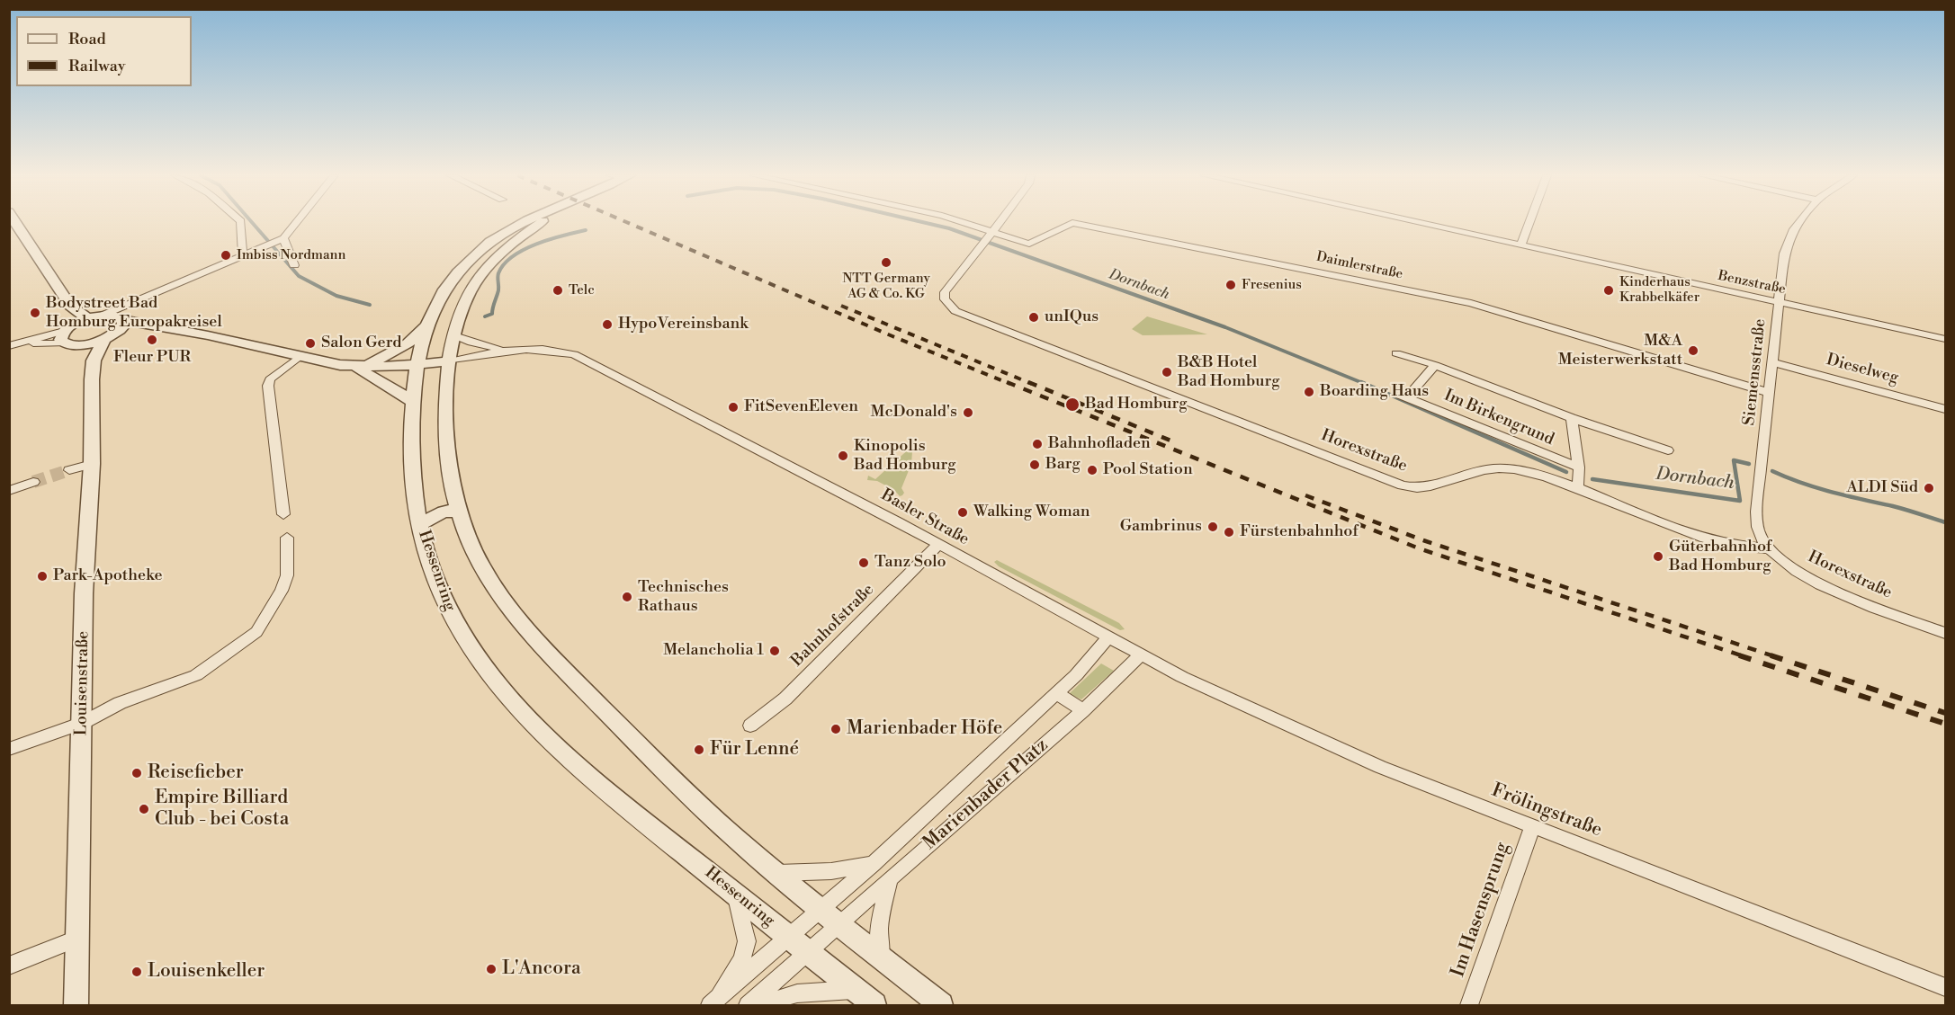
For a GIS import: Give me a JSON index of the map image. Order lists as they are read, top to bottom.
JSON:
{
  "streets": {
    "street": [
      "Daimlerstraße",
      "Benzstraße",
      "Dieselweg",
      "Siemensstraße",
      "Im Birkengrund",
      "Horexstraße",
      "Basler Straße",
      "Hessenring",
      "Bahnhofstraße",
      "Louisenstraße",
      "Marienbader Platz",
      "Frölingstraße",
      "Im Hasensprung"
    ]
  },
  "crossings": [
    ["Daimlerstraße", "Siemensstraße"],
    ["Daimlerstraße", "Horexstraße"],
    ["Benzstraße", "Siemensstraße"],
    ["Dieselweg", "Siemensstraße"],
    ["Siemensstraße", "Horexstraße"],
    ["Im Birkengrund", "Horexstraße"],
    ["Basler Straße", "Bahnhofstraße"],
    ["Basler Straße", "Marienbader Platz"],
    ["Basler Straße", "Frölingstraße"],
    ["Hessenring", "Marienbader Platz"],
    ["Marienbader Platz", "Frölingstraße"],
    ["Frölingstraße", "Im Hasensprung"]
  ],
  "water": ["Dornbach"],
  "places": [
    "Imbiss Nordmann",
    "NTT Germany AG & Co. KG",
    "Fresenius",
    "Telc",
    "Kinderhaus Krabbelkäfer",
    "Bodystreet Bad Homburg Europakreisel",
    "unIQus",
    "HypoVereinsbank",
    "Fleur PUR",
    "Salon Gerd",
    "M&A Meisterwerkstatt",
    "B&B Hotel Bad Homburg",
    "Boarding Haus",
    "Bad Homburg",
    "FitSevenEleven",
    "McDonald's",
    "Bahnhofladen",
    "Kinopolis Bad Homburg",
    "Barg",
    "Pool Station",
    "ALDI Süd",
    "Walking Woman",
    "Gambrinus",
    "Fürstenbahnhof",
    "Güterbahnhof Bad Homburg",
    "Tanz Solo",
    "Park-Apotheke",
    "Technisches Rathaus",
    "Melancholia 1",
    "Marienbader Höfe",
    "Für Lenné",
    "Reisefieber",
    "Empire Billiard Club - bei Costa",
    "L'Ancora",
    "Louisenkeller"
  ],
  "legend": ["Road", "Railway"]
}
